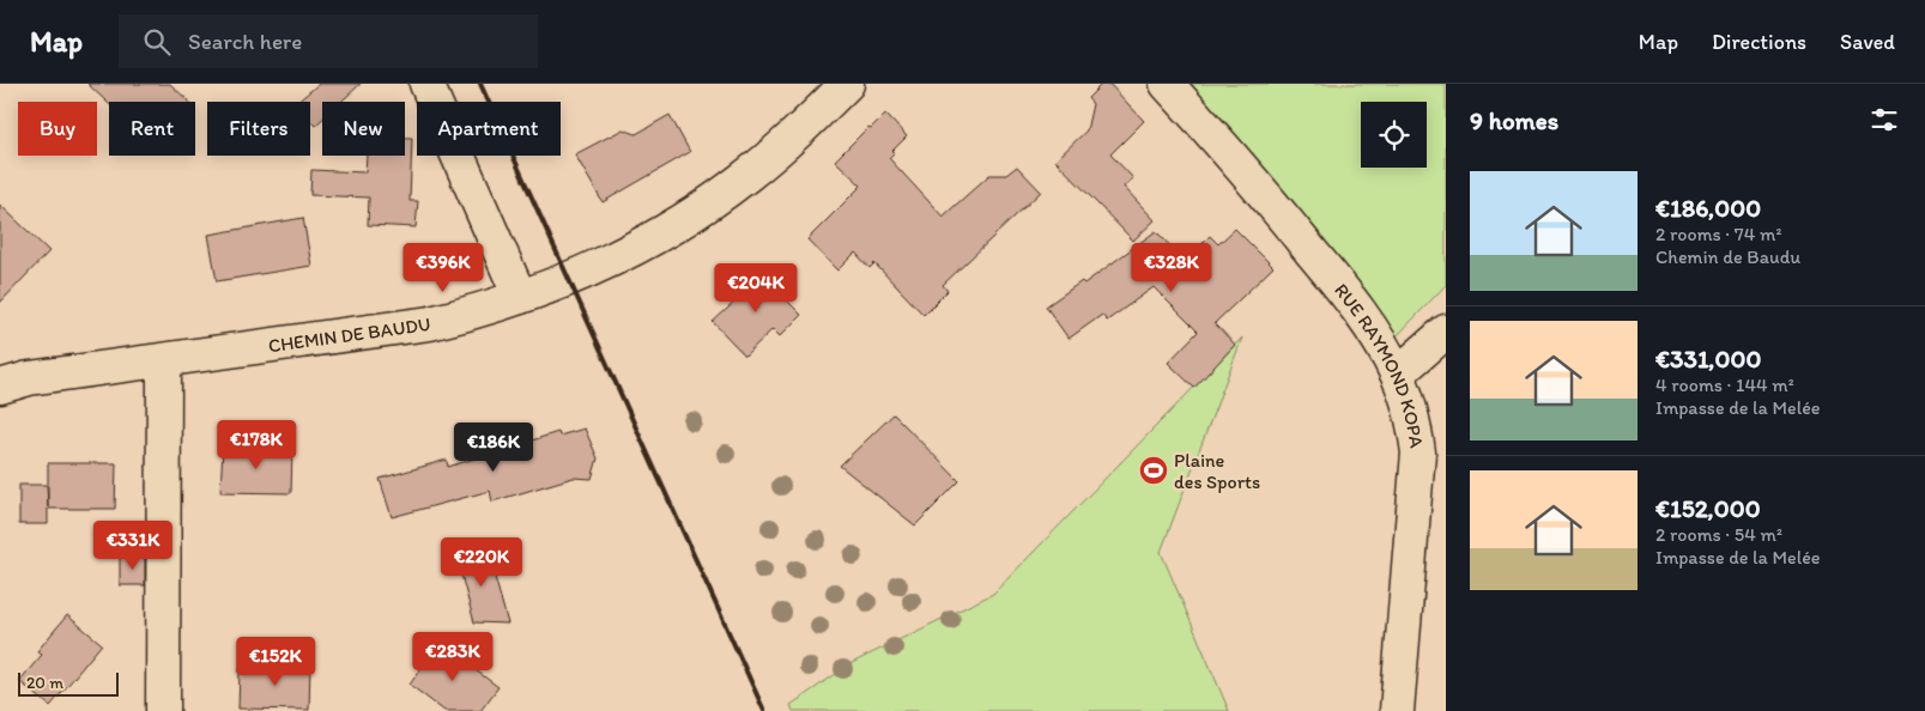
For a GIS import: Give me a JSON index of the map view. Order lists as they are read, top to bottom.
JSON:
{
  "streets": {
    "street": ["CHEMIN DE BAUDU", "RUE RAYMOND KOPA"]
  },
  "places": {
    "sports": ["Plaine des Sports"]
  },
  "scale_bar": "20 m",
  "page": {
    "header": "Map",
    "search": "Search here",
    "nav": ["Map", "Directions", "Saved"],
    "heading": "9 homes",
    "chip": [
      "Buy",
      "Rent",
      "Filters",
      "New",
      "Apartment"
    ],
    "list": [
      {
        "name": "€186,000",
        "note": "2 rooms · 74 m² · Chemin de Baudu"
      },
      {
        "name": "€331,000",
        "note": "4 rooms · 144 m² · Impasse de la Melée"
      },
      {
        "name": "€152,000",
        "note": "2 rooms · 54 m² · Impasse de la Melée"
      }
    ],
    "price": [
      "€396K",
      "€328K",
      "€204K",
      "€178K",
      "€186K",
      "€331K",
      "€220K",
      "€283K",
      "€152K"
    ],
    "scale": "20 m"
  }
}
